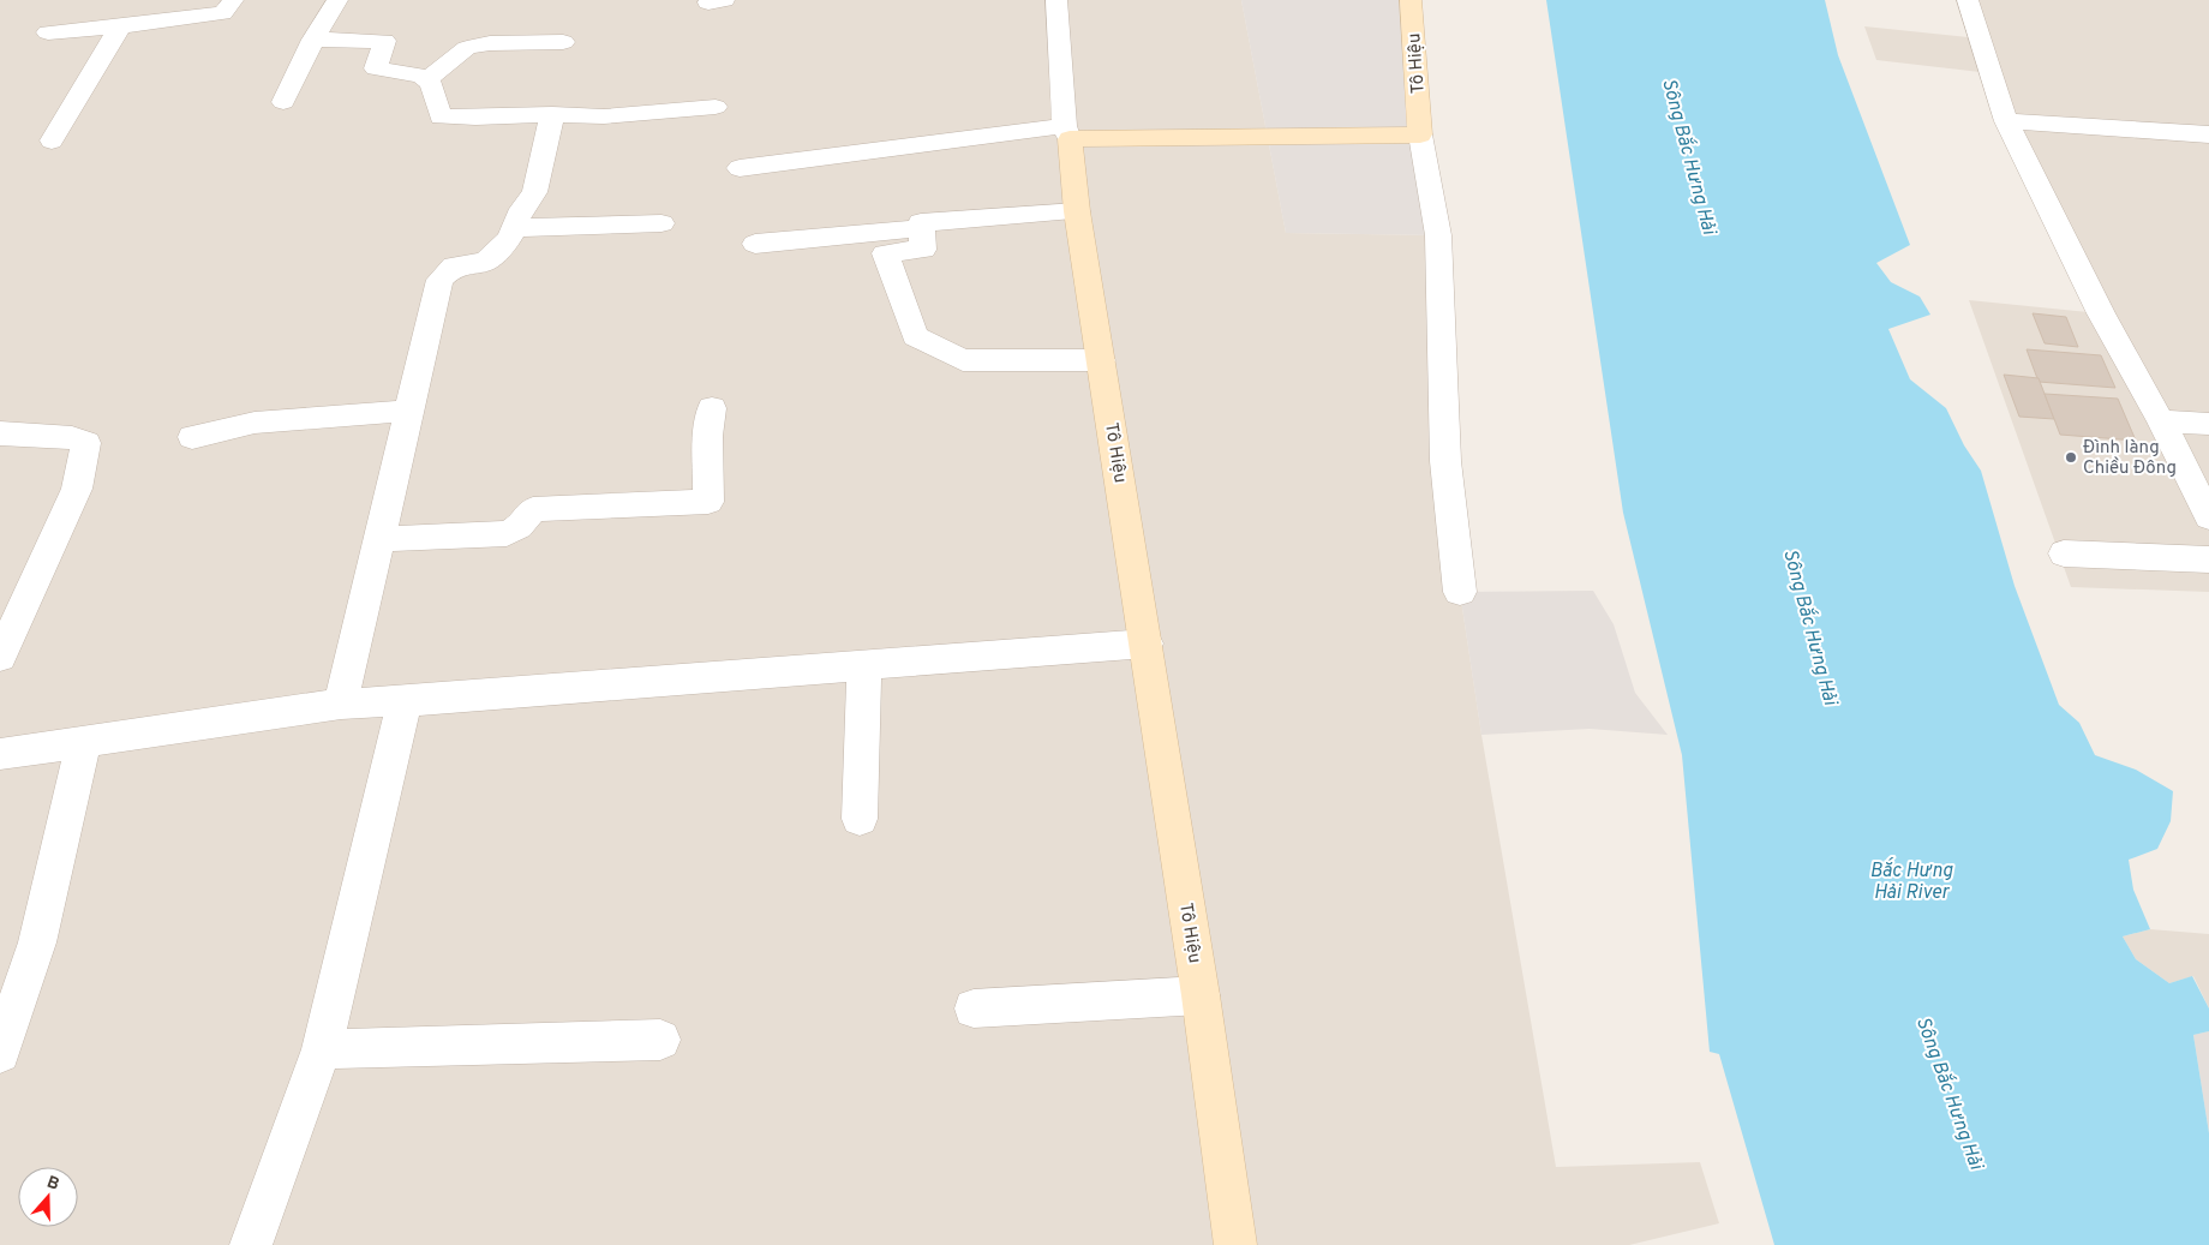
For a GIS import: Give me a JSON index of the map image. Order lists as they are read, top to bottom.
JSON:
{
  "streets": {
    "main road": ["Tô Hiệu"]
  },
  "water": ["Sông Bắc Hưng Hải", "Bắc Hưng Hải River"],
  "places": ["Đình làng Chiều Đông"],
  "north": "top"
}
